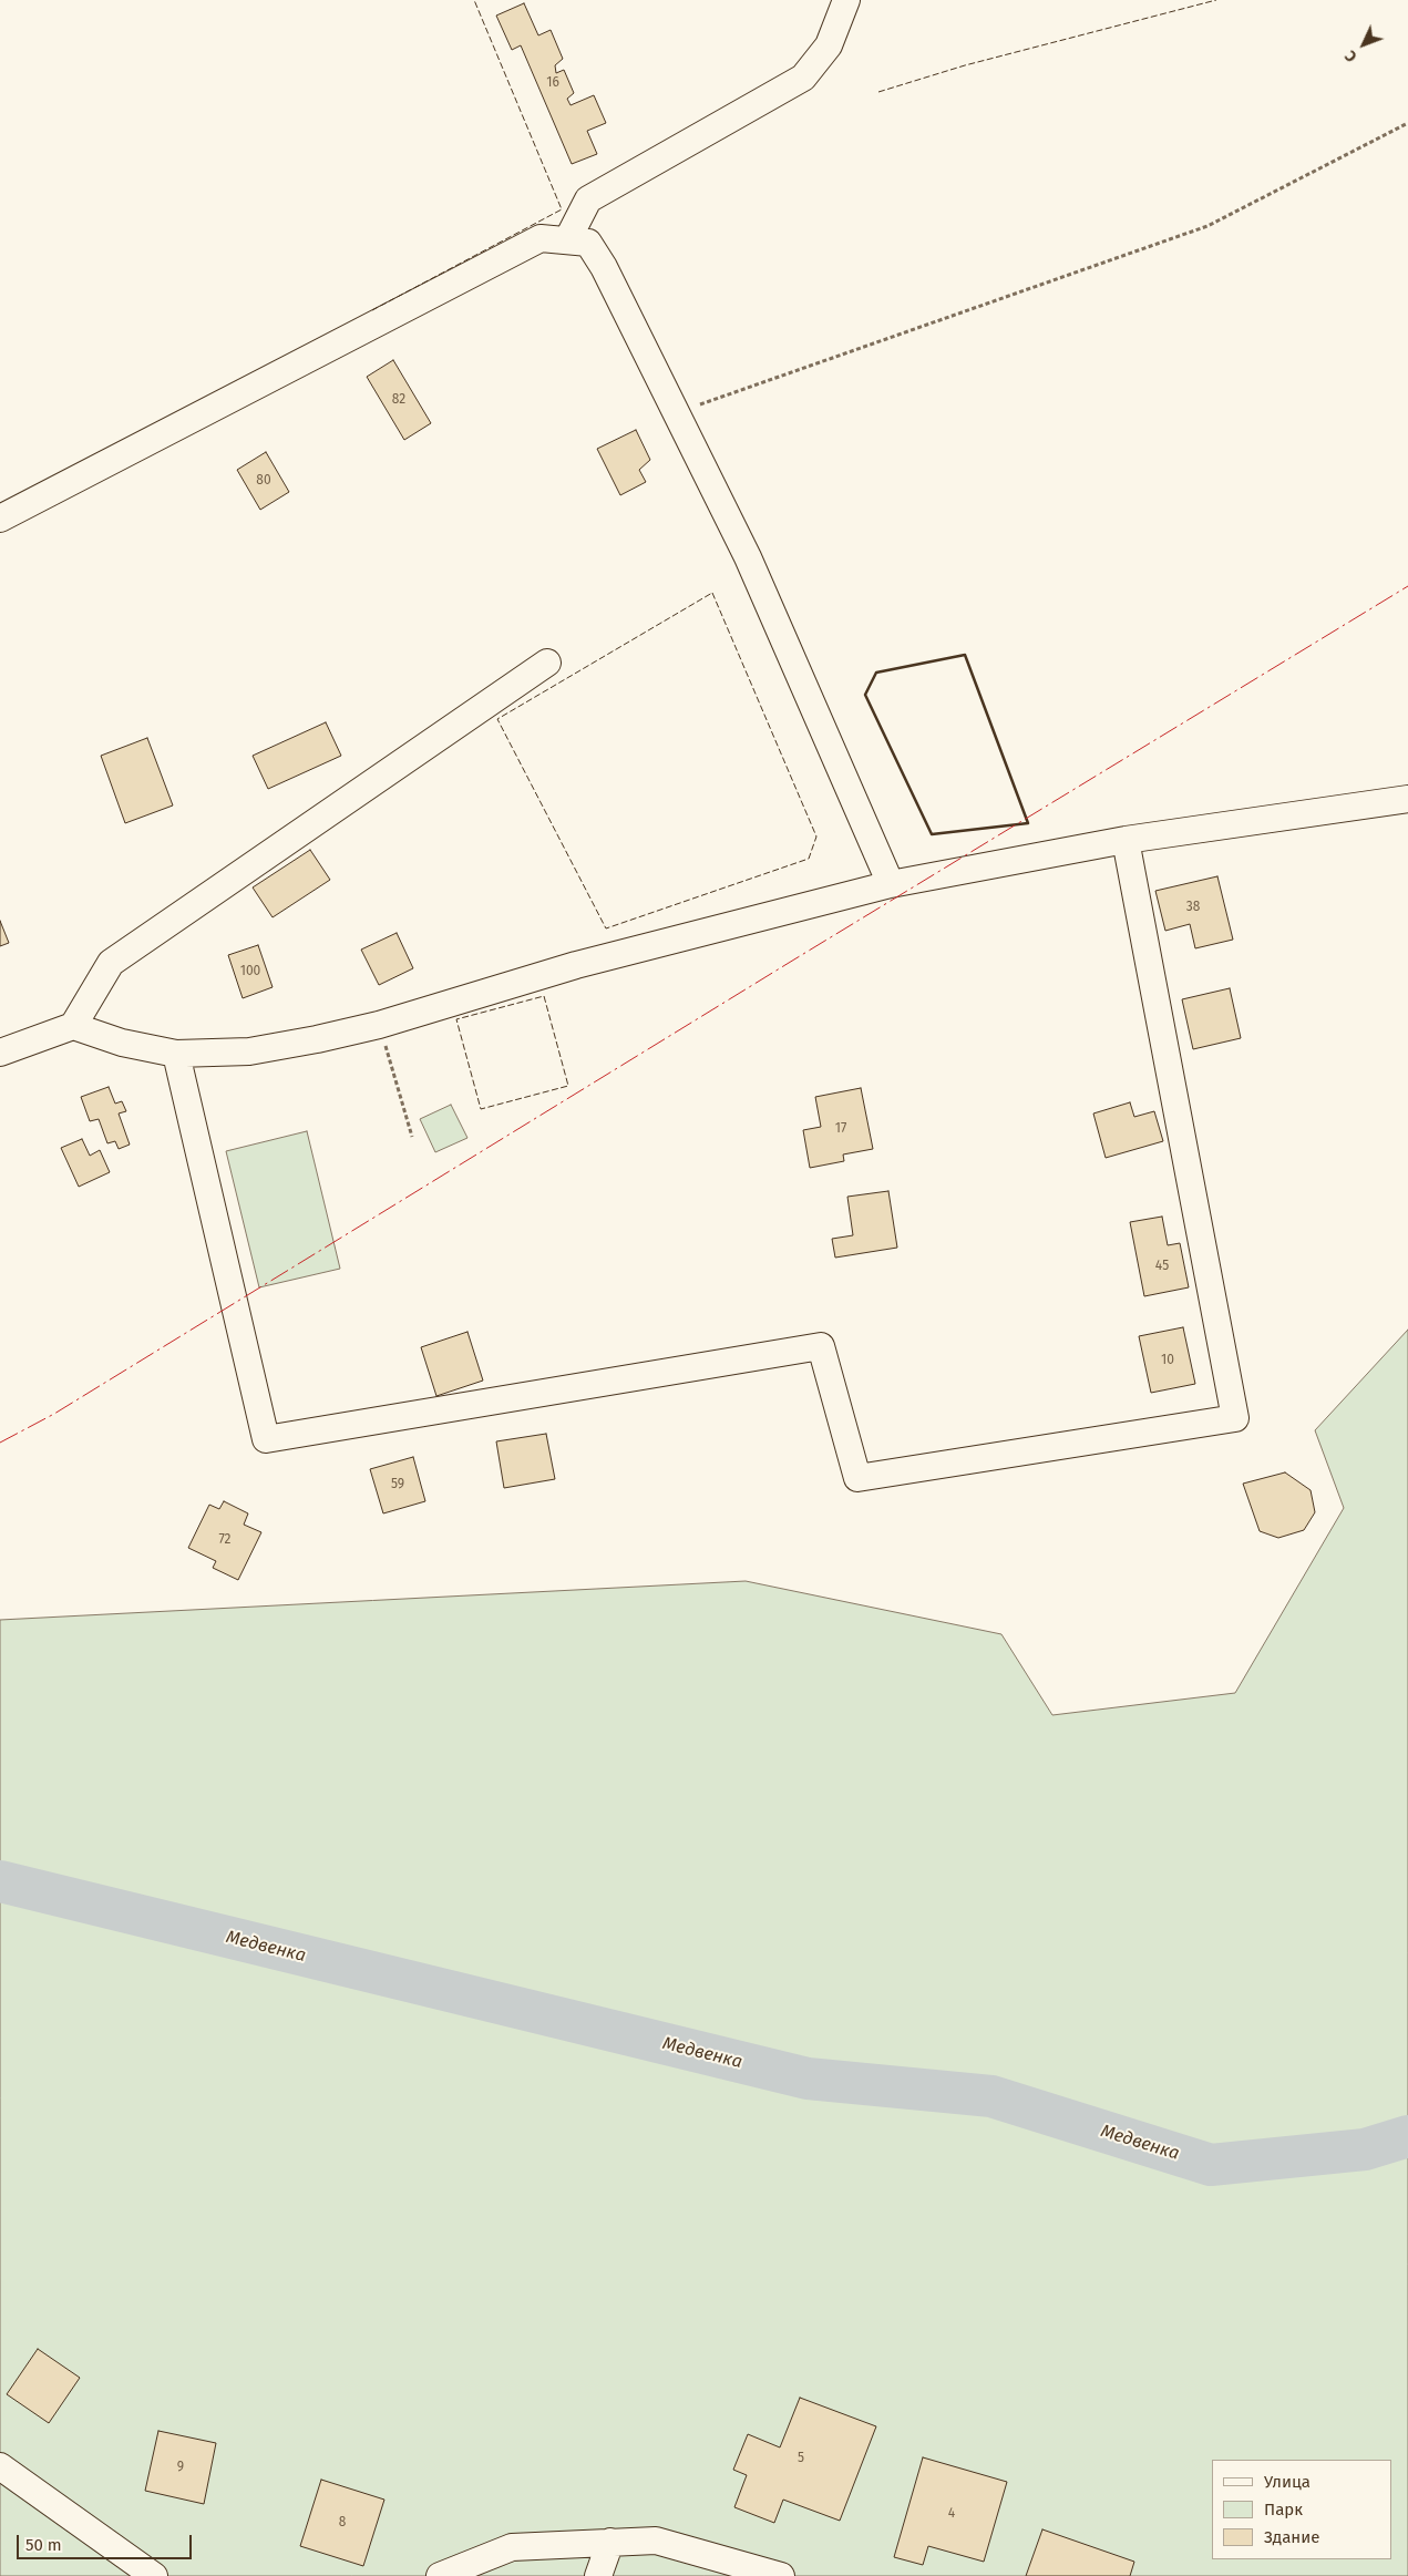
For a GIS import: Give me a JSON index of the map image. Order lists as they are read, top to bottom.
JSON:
{
  "water": ["Медвенка"],
  "house_numbers": [
    "16",
    "82",
    "80",
    "38",
    "100",
    "17",
    "45",
    "10",
    "59",
    "72",
    "5",
    "9",
    "4",
    "8"
  ],
  "legend": ["Улица", "Парк", "Здание"],
  "scale_bar": "50 m",
  "north": "bottom left"
}
